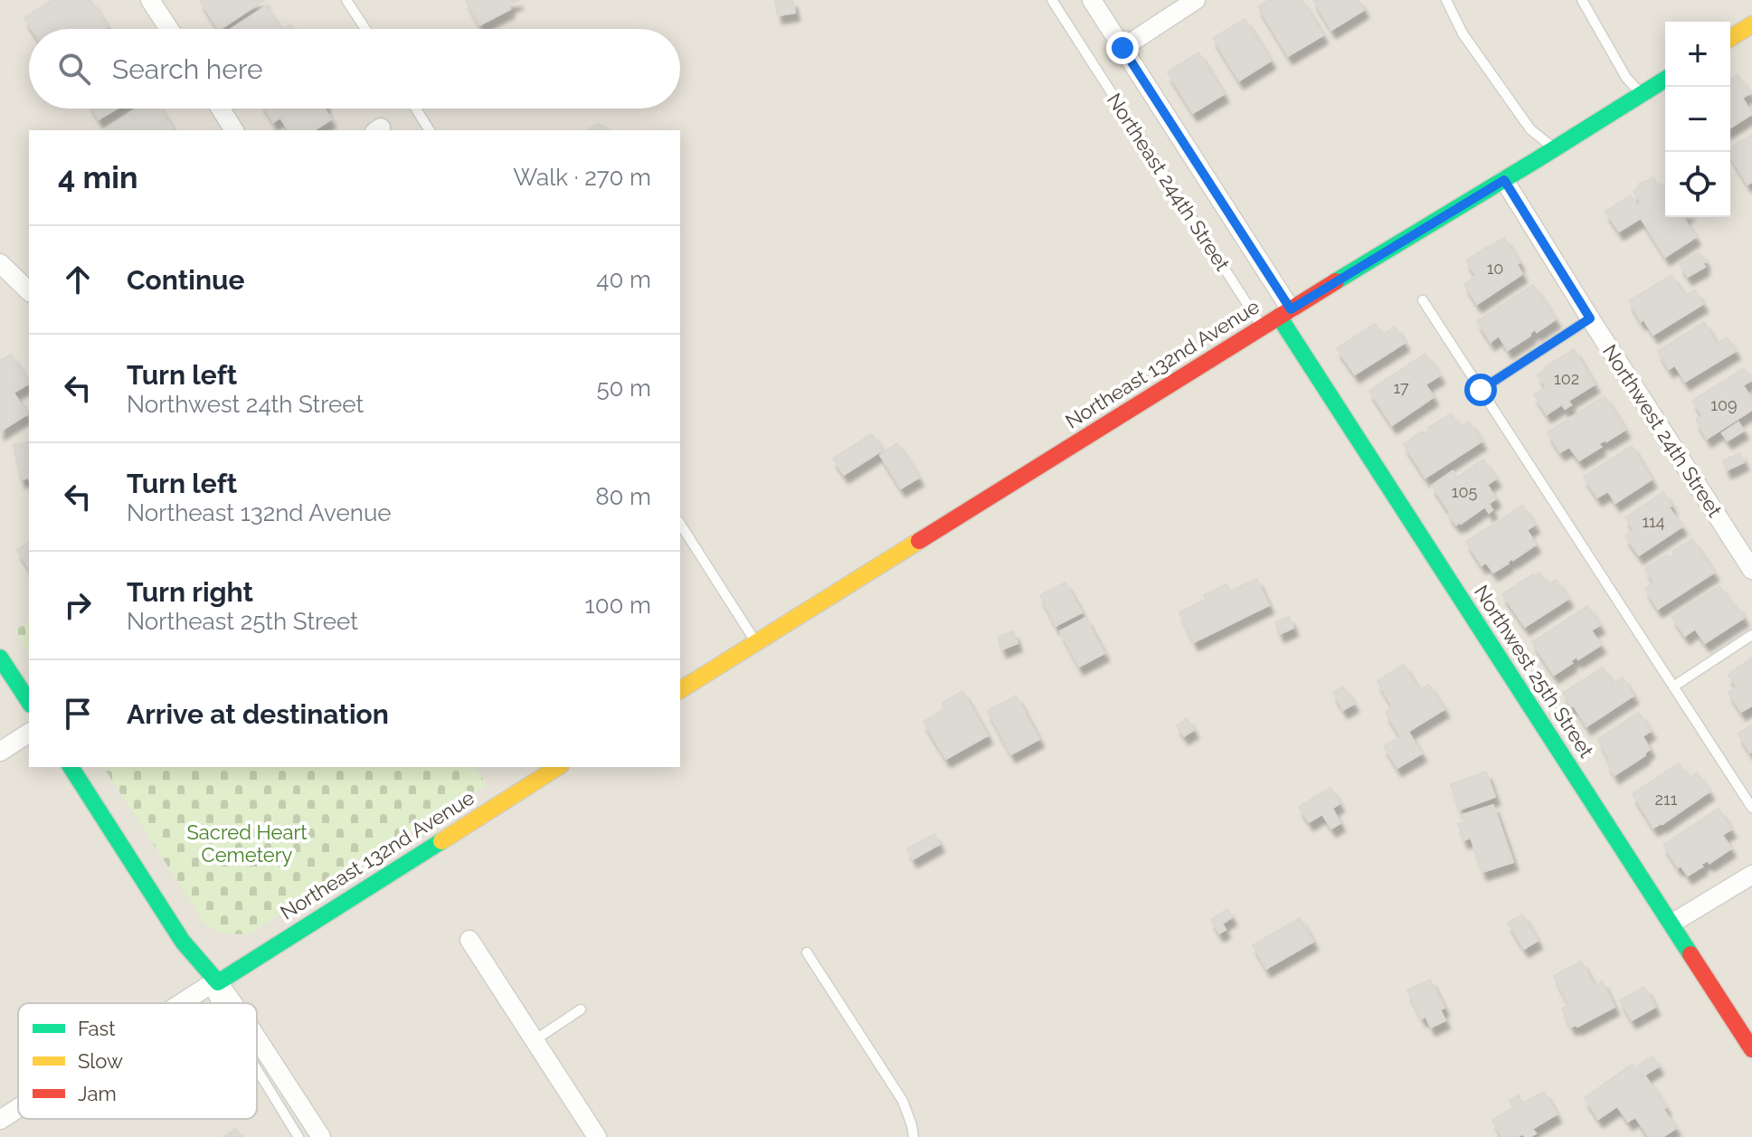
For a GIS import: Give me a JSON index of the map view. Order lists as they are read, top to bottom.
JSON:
{
  "streets": {
    "street": ["Northeast 132nd Avenue", "Northwest 24th Street", "Northwest 25th Street"],
    "lane": ["Northeast 244th Street"]
  },
  "crossings": [
    ["Northeast 244th Street", "Northeast 132nd Avenue"],
    ["Northeast 132nd Avenue", "Northwest 24th Street"],
    ["Northeast 132nd Avenue", "Northwest 25th Street"]
  ],
  "parks": ["Sacred Heart Cemetery"],
  "house_numbers": [
    "10",
    "102",
    "17",
    "109",
    "105",
    "114",
    "211"
  ],
  "legend": ["Fast", "Slow", "Jam"],
  "page": {
    "map_buttons": ["+", "−"],
    "search": "Search here",
    "heading": ["4 min", "Walk · 270 m"],
    "list": [
      ["Continue", "40 m"],
      ["Turn left", "Northwest 24th Street", "50 m"],
      ["Turn left", "Northeast 132nd Avenue", "80 m"],
      ["Turn right", "Northeast 25th Street", "100 m"],
      "Arrive at destination"
    ]
  }
}
